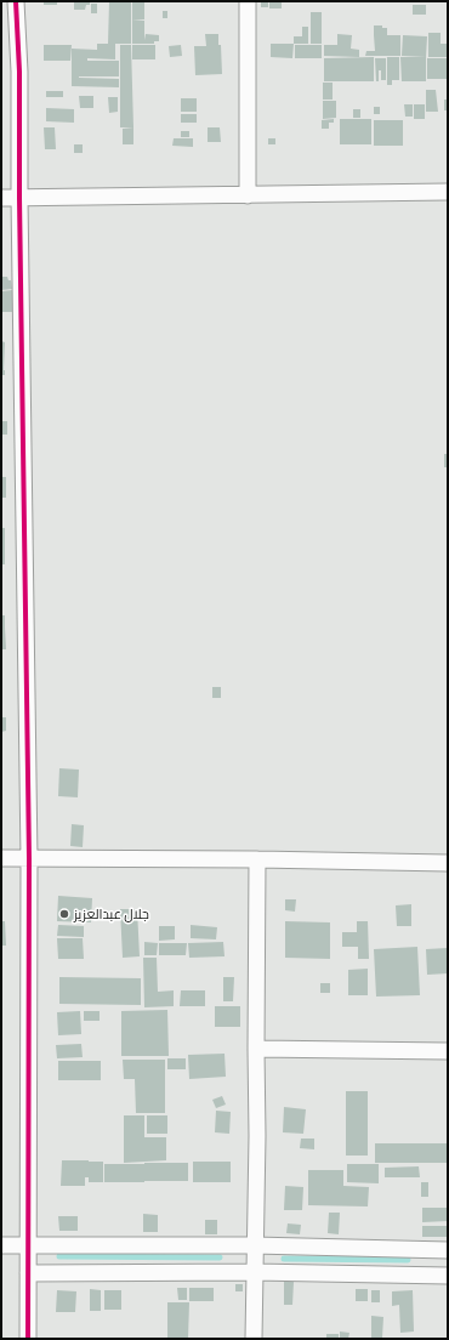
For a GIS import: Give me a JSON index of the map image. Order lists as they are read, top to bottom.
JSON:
{
  "places": ["جلال عبدالعزيز"]
}
